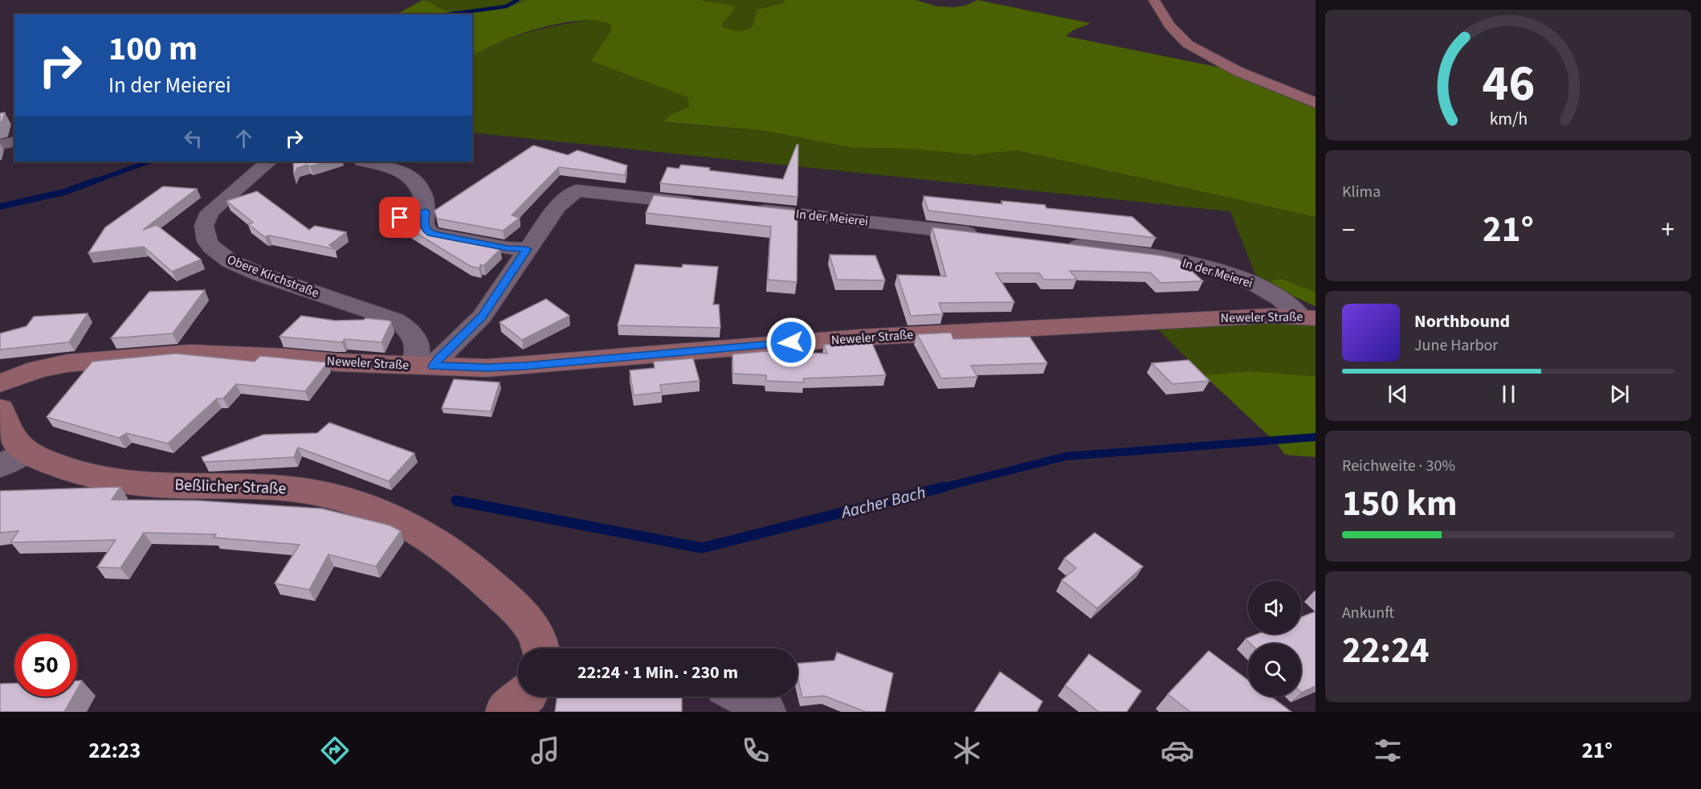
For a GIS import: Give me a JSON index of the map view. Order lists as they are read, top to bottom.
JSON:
{
  "streets": {
    "main road": ["Neweler Straße", "Beßlicher Straße"],
    "street": ["In der Meierei", "Obere Kirchstraße"]
  },
  "crossings": [
    ["In der Meierei", "Neweler Straße"],
    ["Obere Kirchstraße", "Neweler Straße"]
  ],
  "water": ["Aacher Bach"],
  "page": {
    "turn": ["100 m", "In der Meierei"],
    "tile": [
      "Klima",
      ["Reichweite · 30%", "150 km"],
      ["Ankunft", "22:24"]
    ],
    "heat": ["−", "21°", "+"],
    "song": ["Northbound", "June Harbor"],
    "limit": "50",
    "trip": "22:24 · 1 Min. · 230 m",
    "tabs": ["22:23", "21°"],
    "gauge": ["46", "km/h"]
  }
}
